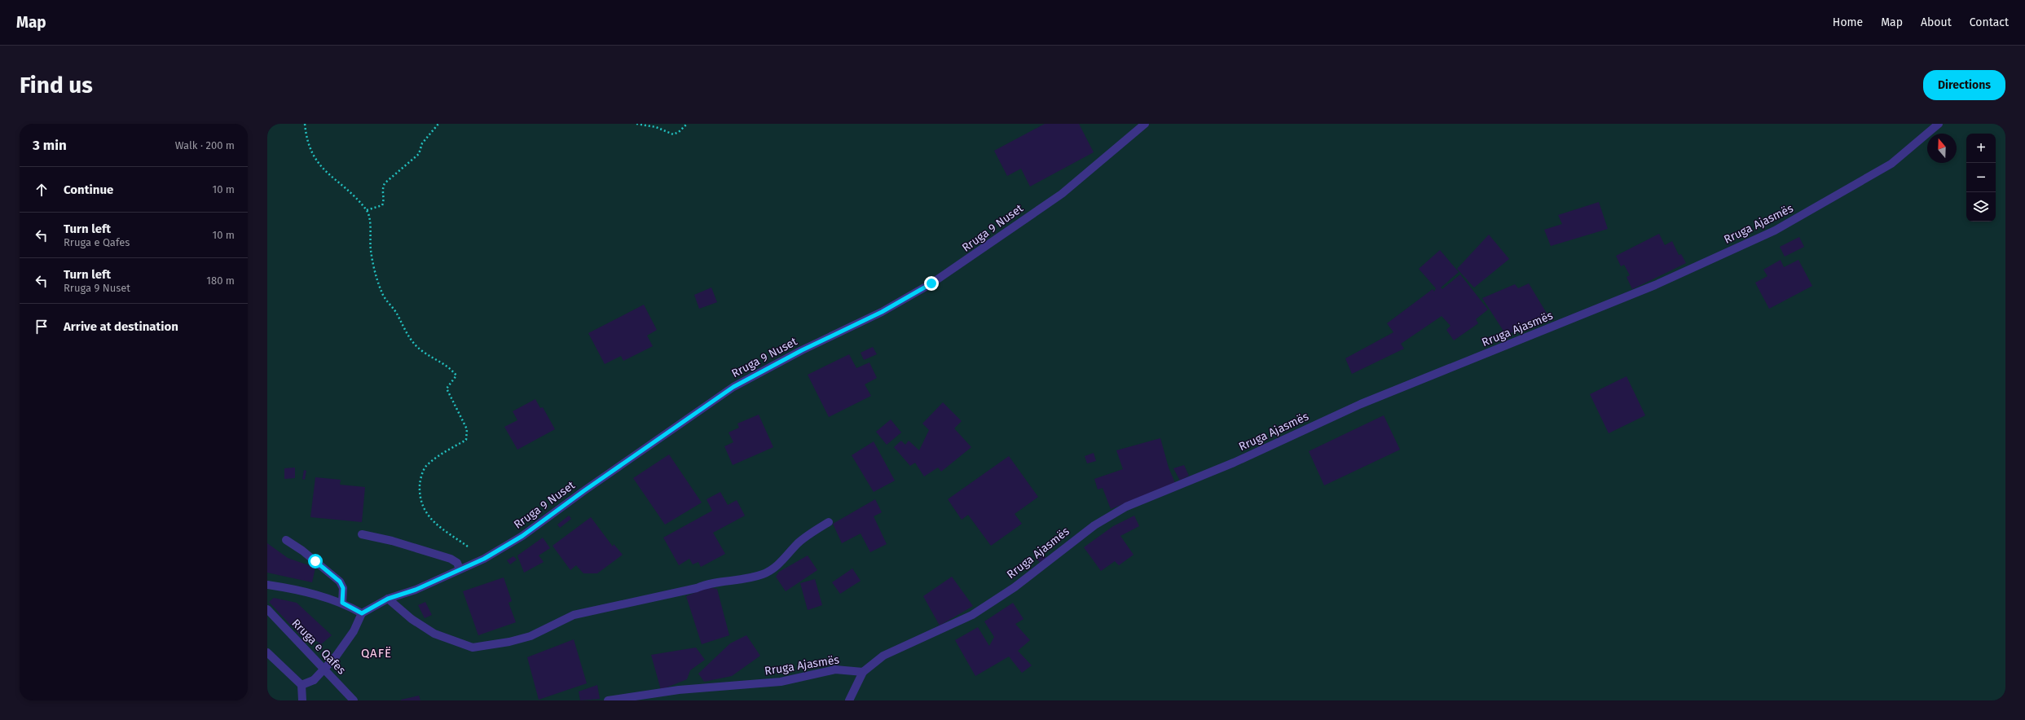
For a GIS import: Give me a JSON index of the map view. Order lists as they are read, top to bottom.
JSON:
{
  "streets": {
    "street": ["Rruga Ajasmës", "Rruga 9 Nuset", "Rruga e Qafes"]
  },
  "districts": ["QAFË"],
  "north": "top",
  "page": {
    "header": "Map",
    "nav": [
      "Home",
      "Map",
      "About",
      "Contact"
    ],
    "buttons": "Directions",
    "title": "Find us",
    "heading": ["3 min", "Walk · 200 m"],
    "map_buttons": ["+", "−"],
    "list": [
      ["Continue", "10 m"],
      ["Turn left", "Rruga e Qafes", "10 m"],
      ["Turn left", "Rruga 9 Nuset", "180 m"],
      "Arrive at destination"
    ]
  }
}
